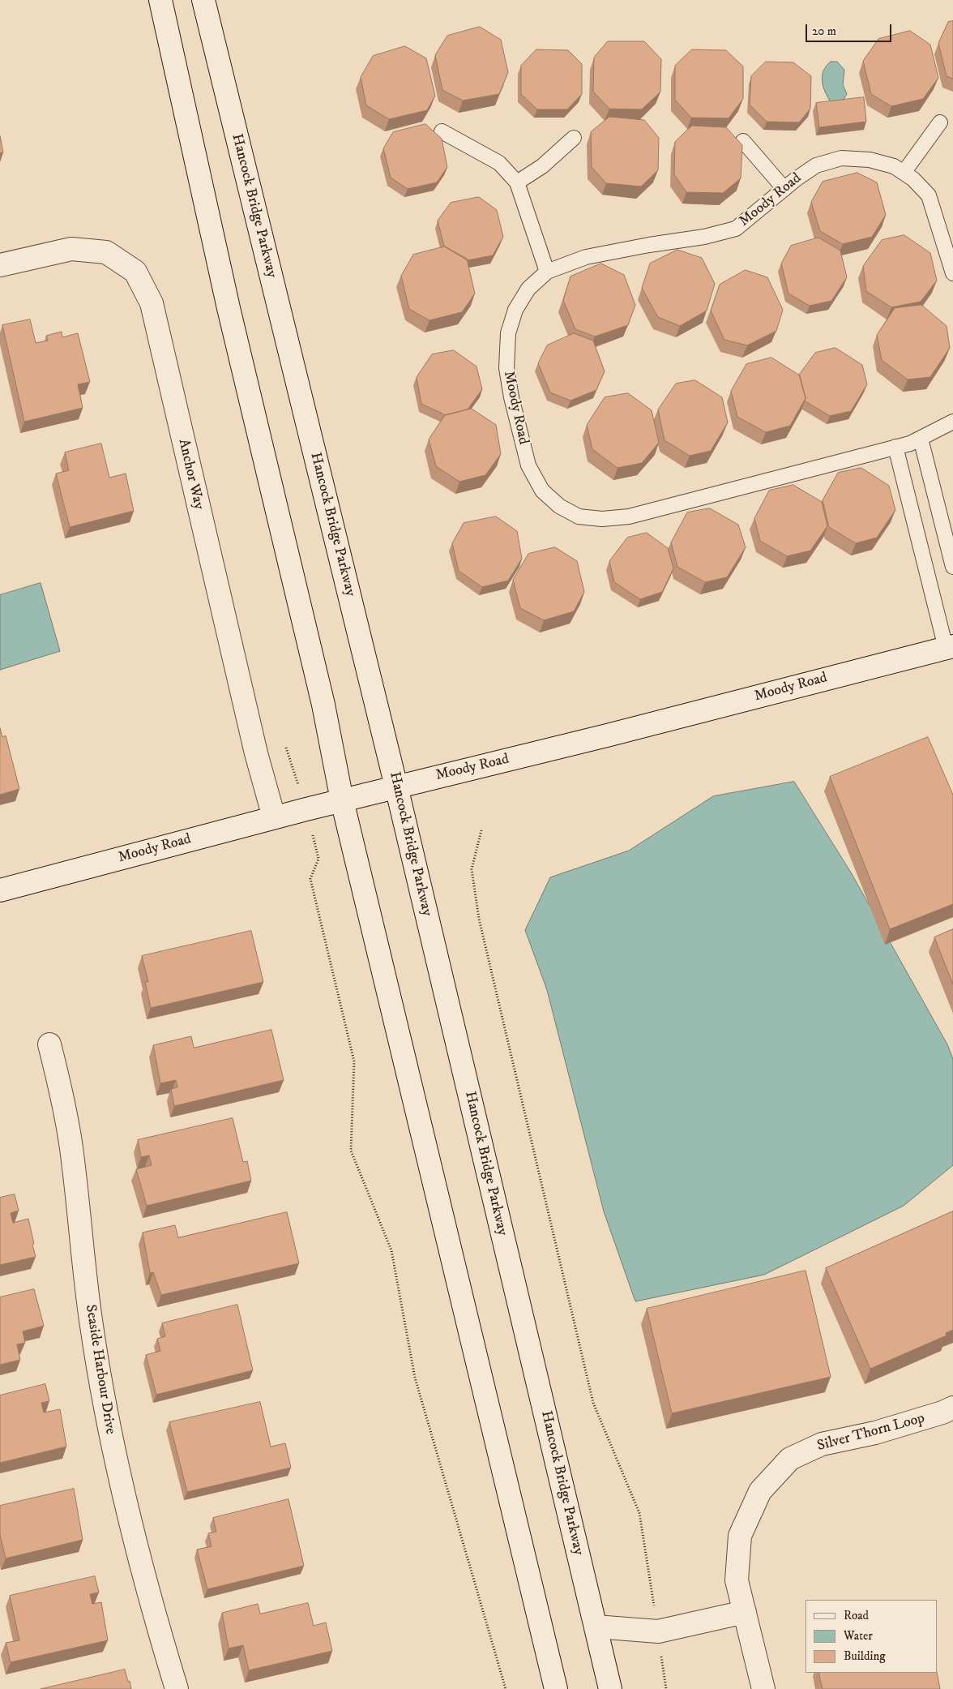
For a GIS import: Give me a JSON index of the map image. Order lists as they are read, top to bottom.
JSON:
{
  "streets": {
    "main road": [
      "Moody Road",
      "Hancock Bridge Parkway",
      "Anchor Way",
      "Seaside Harbour Drive",
      "Silver Thorn Loop"
    ]
  },
  "crossings": [
    ["Moody Road", "Hancock Bridge Parkway"],
    ["Moody Road", "Anchor Way"]
  ],
  "legend": ["Road", "Water", "Building"],
  "scale_bar": "20 m"
}
